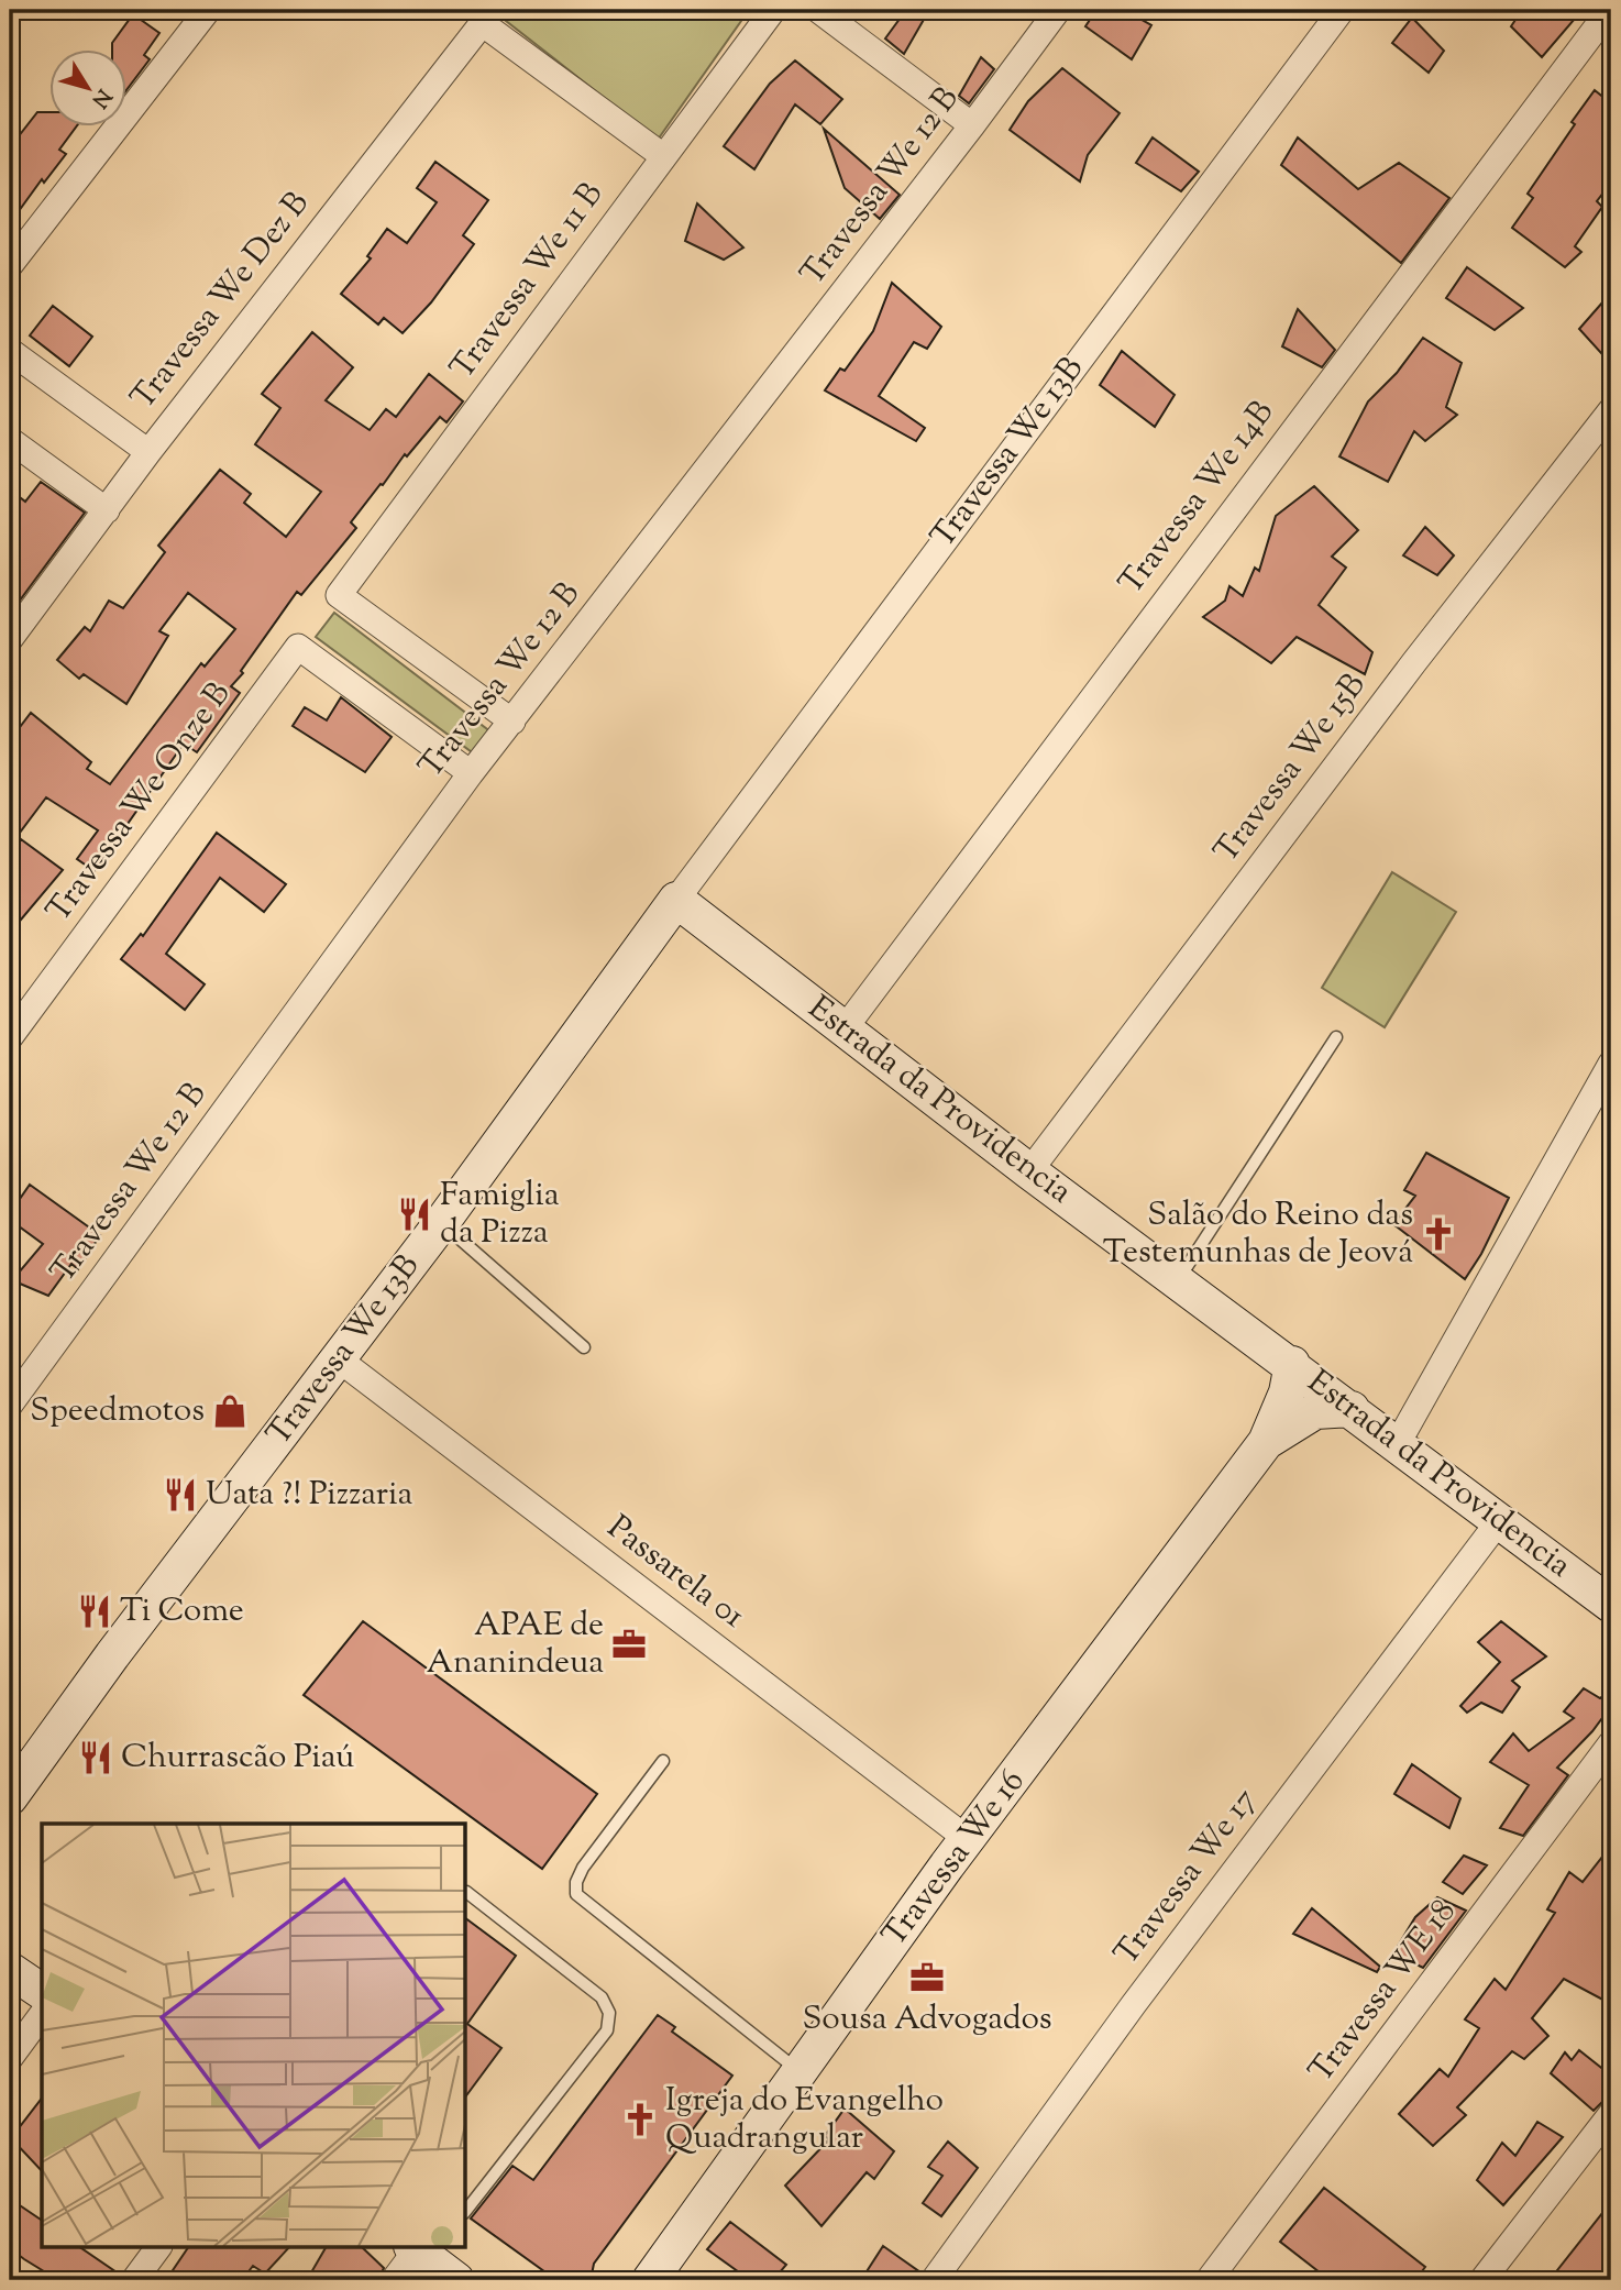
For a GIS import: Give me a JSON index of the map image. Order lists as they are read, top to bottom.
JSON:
{
  "streets": {
    "main road": ["Travessa We 13B", "Estrada da Providencia", "Travessa We 16"],
    "street": [
      "Travessa We 12 B",
      "Travessa We 11 B",
      "Travessa We Dez B",
      "Travessa We 14B",
      "Travessa We 15B",
      "Travessa We Onze B",
      "Passarela 01",
      "Travessa We 17",
      "Travessa WE 18"
    ]
  },
  "crossings": [
    ["Travessa We 12 B", "Travessa We 11 B"],
    ["Travessa We 12 B", "Travessa We Onze B"],
    ["Travessa We 13B", "Estrada da Providencia"],
    ["Travessa We 13B", "Passarela 01"],
    ["Travessa We 14B", "Estrada da Providencia"],
    ["Travessa We 15B", "Estrada da Providencia"],
    ["Estrada da Providencia", "Travessa We 17"],
    ["Passarela 01", "Travessa We 16"]
  ],
  "places": {
    "restaurant": [
      "Famiglia da Pizza",
      "Uata ?! Pizzaria",
      "Ti Come",
      "Churrascão Piaú"
    ],
    "church": ["Salão do Reino das Testemunhas de Jeová", "Igreja do Evangelho Quadrangular"],
    "shop": ["Speedmotos"],
    "office": ["APAE de Ananindeua", "Sousa Advogados"]
  },
  "north": "bottom right"
}
